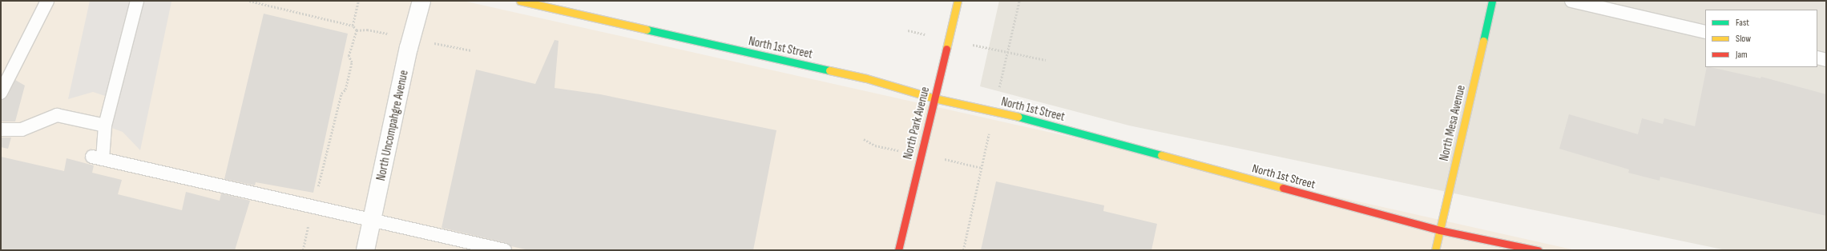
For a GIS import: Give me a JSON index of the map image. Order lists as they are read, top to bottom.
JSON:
{
  "streets": {
    "street": [
      "North 1st Street",
      "North Park Avenue",
      "North Mesa Avenue",
      "North Uncompahgre Avenue"
    ]
  },
  "crossings": [
    ["North 1st Street", "North Park Avenue"],
    ["North 1st Street", "North Mesa Avenue"]
  ],
  "legend": ["Fast", "Slow", "Jam"]
}
